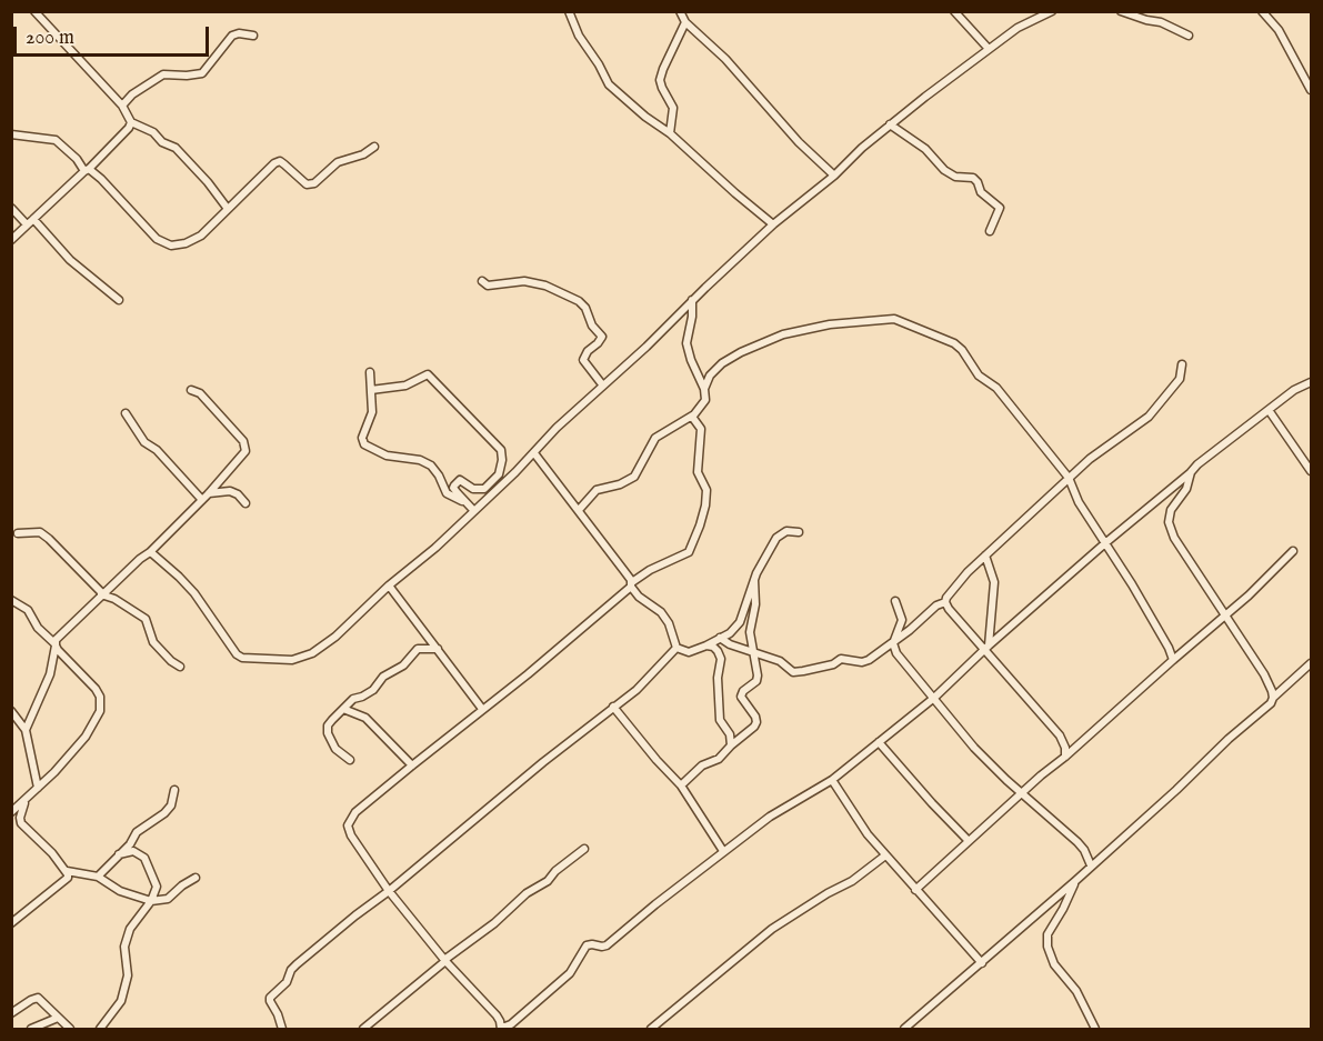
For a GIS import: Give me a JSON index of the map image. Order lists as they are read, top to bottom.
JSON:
{
  "scale_bar": "200 m"
}
